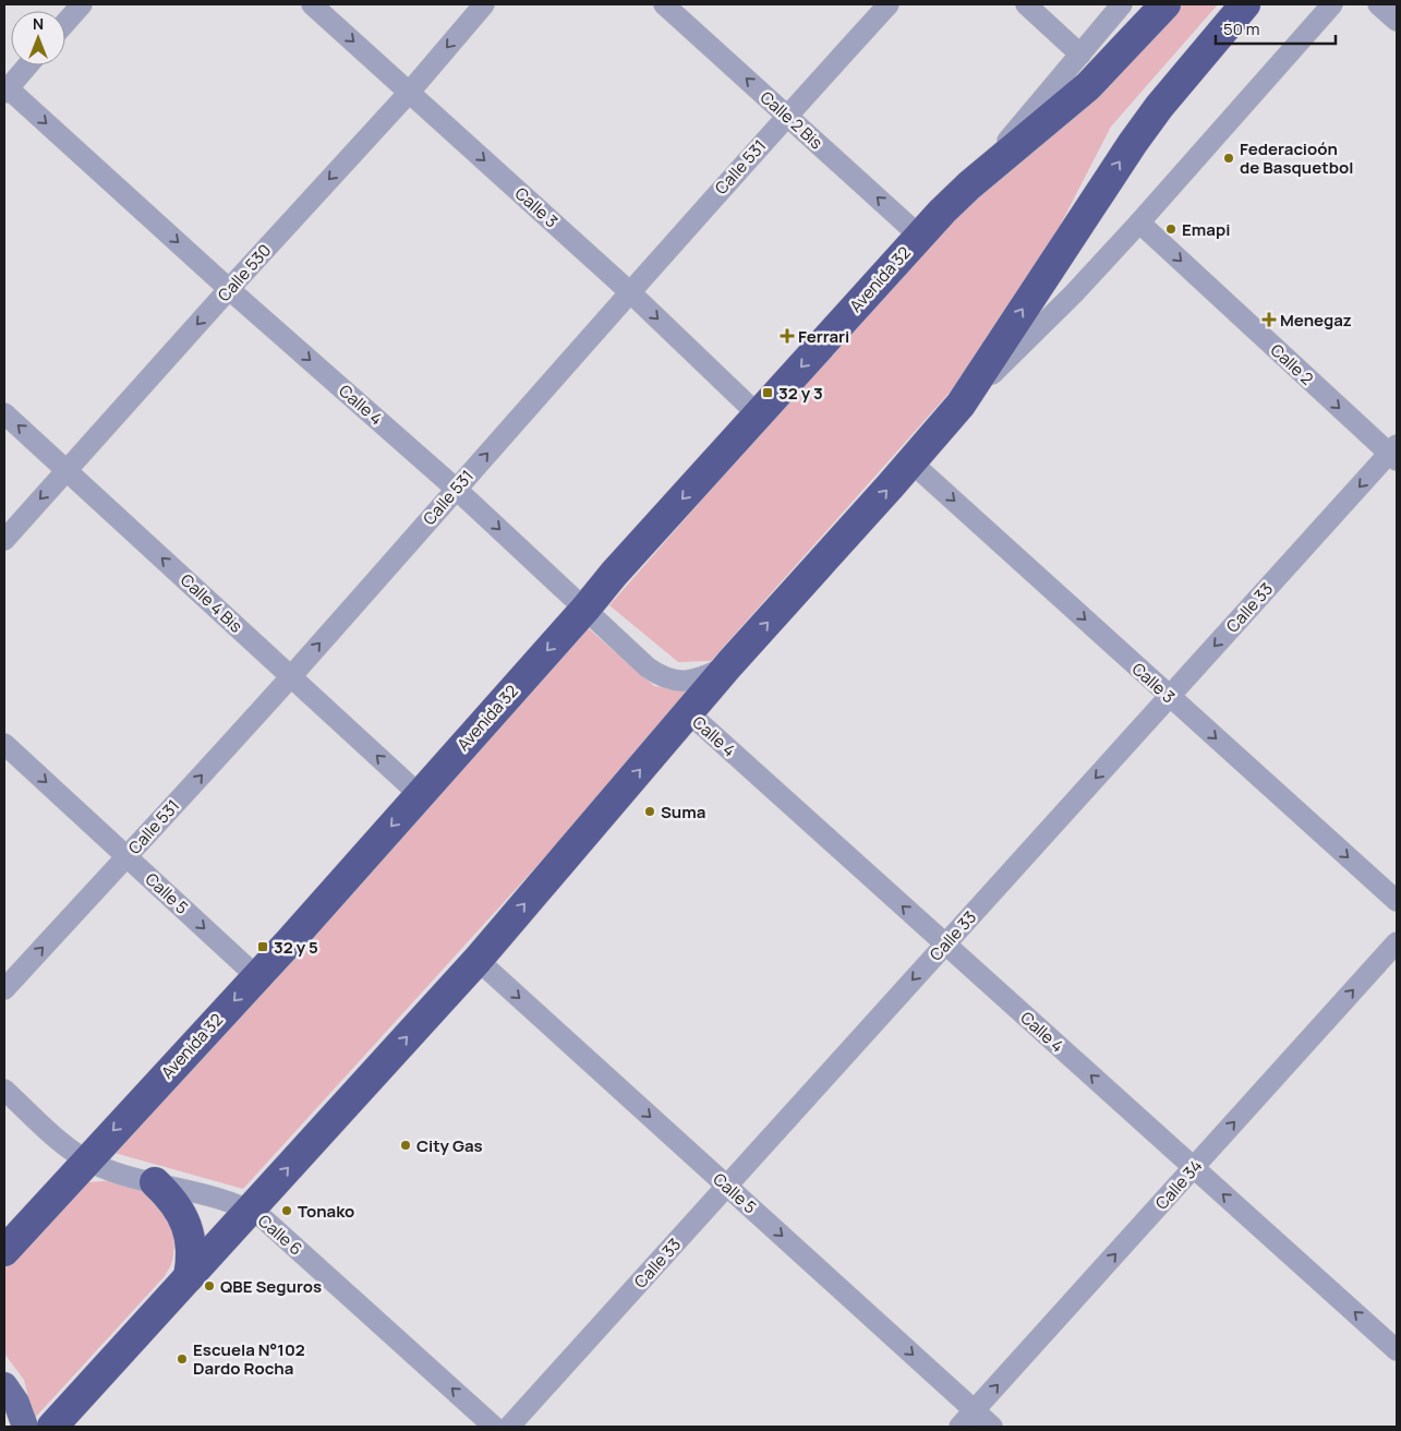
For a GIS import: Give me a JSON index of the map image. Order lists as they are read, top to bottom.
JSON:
{
  "streets": {
    "highway": ["Avenida 32"],
    "street": [
      "Calle 2 Bis",
      "Calle 531",
      "Calle 3",
      "Calle 530",
      "Calle 2",
      "Calle 4",
      "Calle 4 Bis",
      "Calle 33",
      "Calle 5",
      "Calle 34",
      "Calle 6"
    ]
  },
  "crossings": [
    ["Calle 2 Bis", "Calle 531"],
    ["Calle 2 Bis", "Avenida 32"],
    ["Calle 531", "Calle 3"],
    ["Calle 531", "Calle 4"],
    ["Calle 531", "Calle 4 Bis"],
    ["Calle 531", "Calle 5"],
    ["Calle 3", "Calle 530"],
    ["Calle 3", "Avenida 32"],
    ["Calle 3", "Calle 33"],
    ["Calle 530", "Calle 4"],
    ["Calle 530", "Calle 4 Bis"],
    ["Avenida 32", "Calle 4"],
    ["Avenida 32", "Calle 4 Bis"],
    ["Avenida 32", "Calle 5"],
    ["Avenida 32", "Calle 6"],
    ["Calle 2", "Calle 33"],
    ["Calle 4", "Calle 33"],
    ["Calle 4", "Calle 34"],
    ["Calle 33", "Calle 5"],
    ["Calle 5", "Calle 34"]
  ],
  "one_way": [
    "Calle 2 Bis",
    "Calle 531",
    "Calle 3",
    "Calle 530",
    "Avenida 32",
    "Calle 2",
    "Calle 4 Bis",
    "Calle 33",
    "Calle 5",
    "Calle 34",
    "Calle 6"
  ],
  "places": {
    "other": [
      "Federacioón de Basquetbol",
      "Emapi",
      "Suma",
      "City Gas",
      "Tonako",
      "QBE Seguros",
      "Escuela N°102 Dardo Rocha"
    ],
    "health": ["Menegaz", "Ferrari"],
    "transit": ["32 y 3", "32 y 5"]
  },
  "scale_bar": "50 m",
  "north": "top"
}
